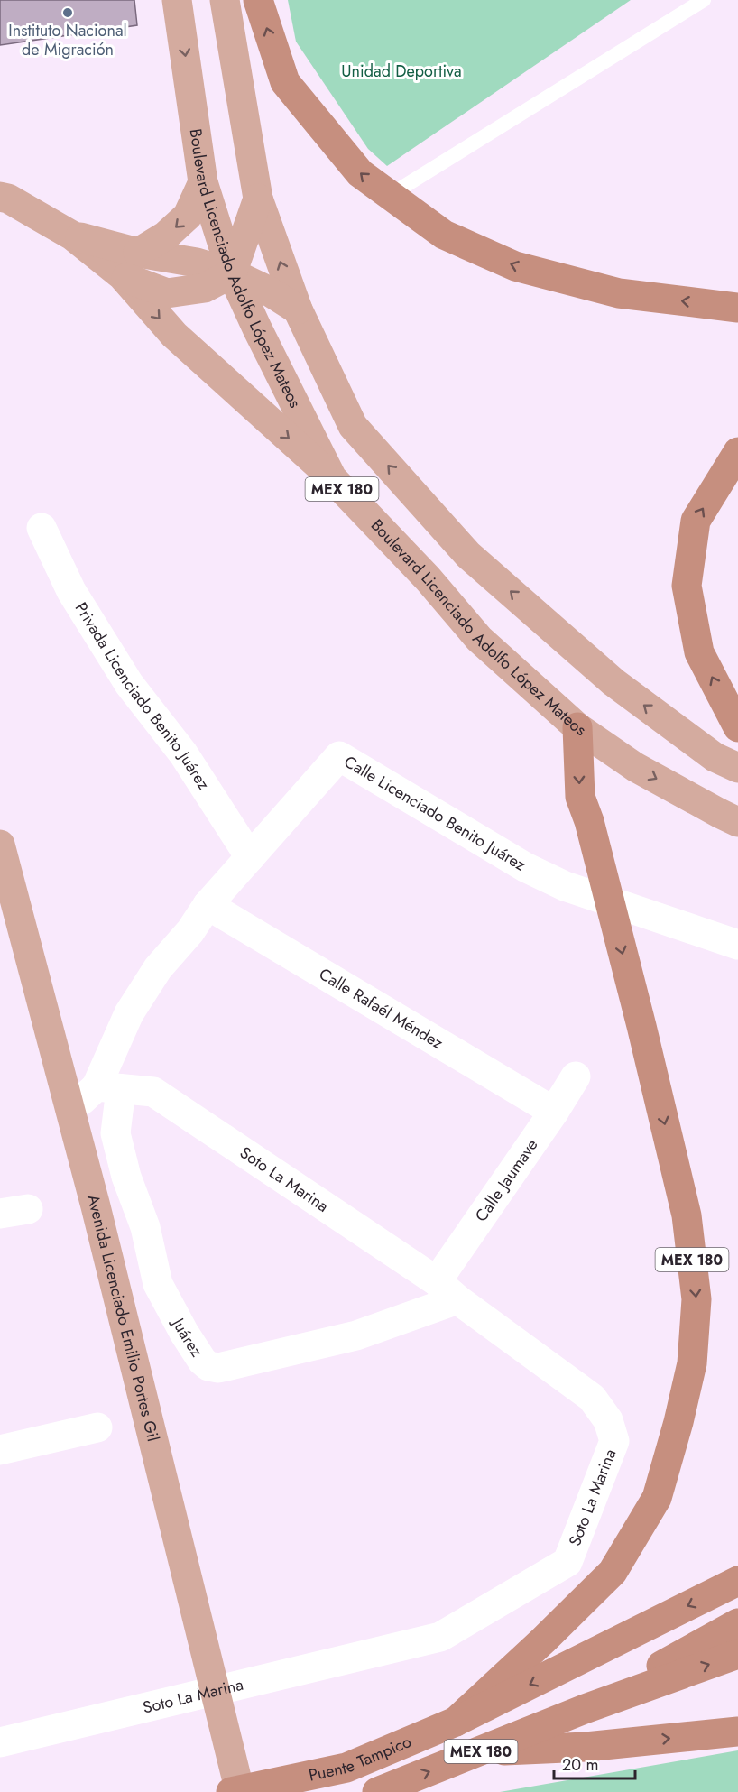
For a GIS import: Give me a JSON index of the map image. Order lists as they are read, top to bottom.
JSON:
{
  "streets": {
    "highway": ["MEX 180", "Puente Tampico"],
    "main road": ["Boulevard Licenciado Adolfo López Mateos", "Avenida Licenciado Emilio Portes Gil"],
    "street": [
      "Privada Licenciado Benito Juárez",
      "Calle Licenciado Benito Juárez",
      "Calle Rafaél Méndez",
      "Soto La Marina",
      "Calle Jaumave",
      "Juárez"
    ]
  },
  "crossings": [
    ["Boulevard Licenciado Adolfo López Mateos", "MEX 180"],
    ["MEX 180", "Puente Tampico"],
    ["Privada Licenciado Benito Juárez", "Calle Licenciado Benito Juárez"],
    ["Calle Licenciado Benito Juárez", "Calle Rafaél Méndez"],
    ["Calle Licenciado Benito Juárez", "Soto La Marina"],
    ["Calle Licenciado Benito Juárez", "Avenida Licenciado Emilio Portes Gil"],
    ["Calle Licenciado Benito Juárez", "Juárez"],
    ["Calle Rafaél Méndez", "Calle Jaumave"],
    ["Soto La Marina", "Calle Jaumave"],
    ["Soto La Marina", "Avenida Licenciado Emilio Portes Gil"],
    ["Soto La Marina", "Juárez"],
    ["Calle Jaumave", "Juárez"]
  ],
  "parks": ["Unidad Deportiva"],
  "places": ["Instituto Nacional de Migración"],
  "scale_bar": "20 m"
}
